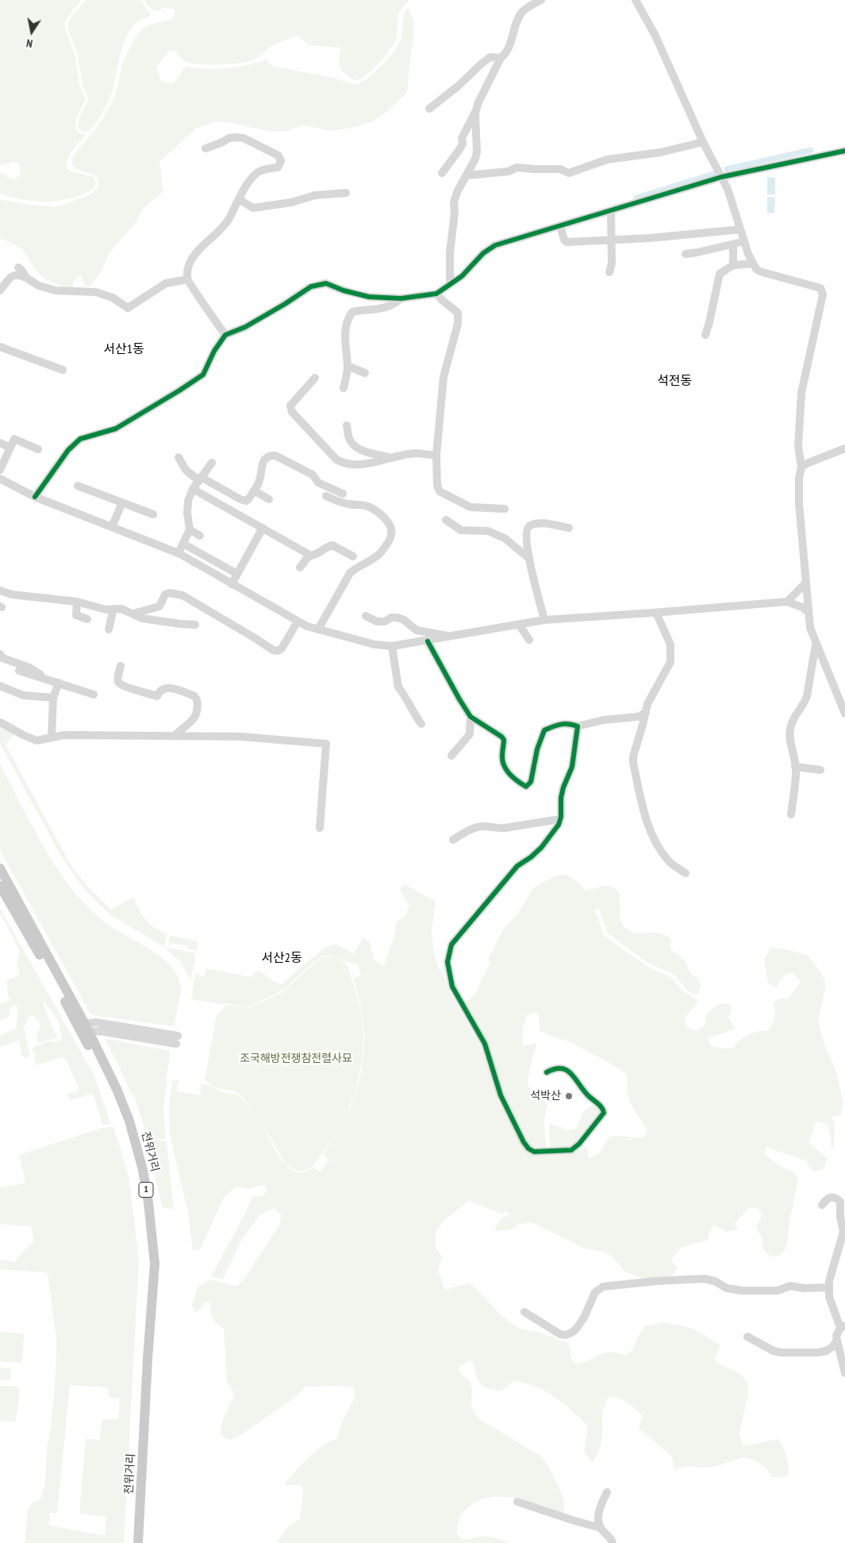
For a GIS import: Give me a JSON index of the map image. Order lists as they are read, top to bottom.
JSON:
{
  "streets": {
    "main road": ["전위거리", "1"]
  },
  "districts": ["서산1동", "석전동", "서산2동"],
  "parks": ["조국해방전쟁참전렬사묘"],
  "places": ["석박산"],
  "north": "bottom"
}
